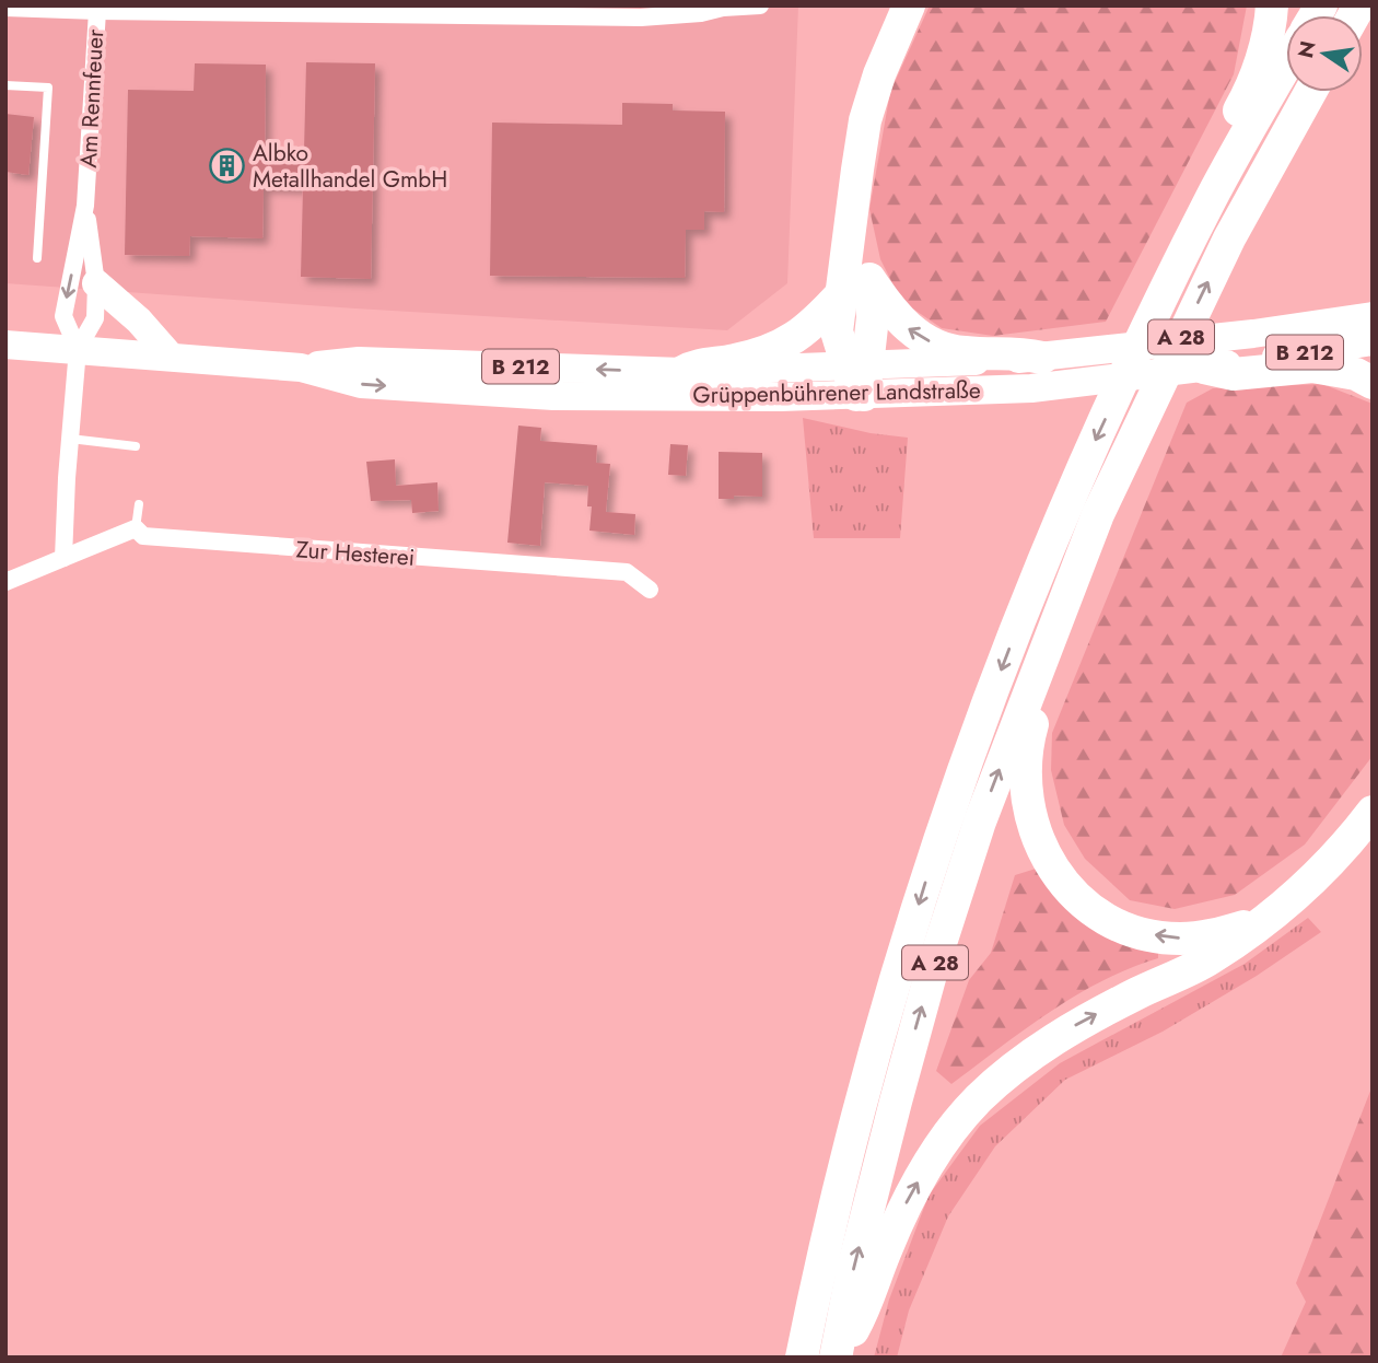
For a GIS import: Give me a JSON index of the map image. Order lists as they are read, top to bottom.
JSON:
{
  "streets": {
    "highway": ["A 28"],
    "main road": ["B 212", "Grüppenbührener Landstraße"],
    "street": ["Am Rennfeuer", "Zur Hesterei"]
  },
  "crossings": [
    ["Am Rennfeuer", "Grüppenbührener Landstraße"]
  ],
  "places": {
    "building": ["Albko Metallhandel GmbH"]
  },
  "north": "left"
}
